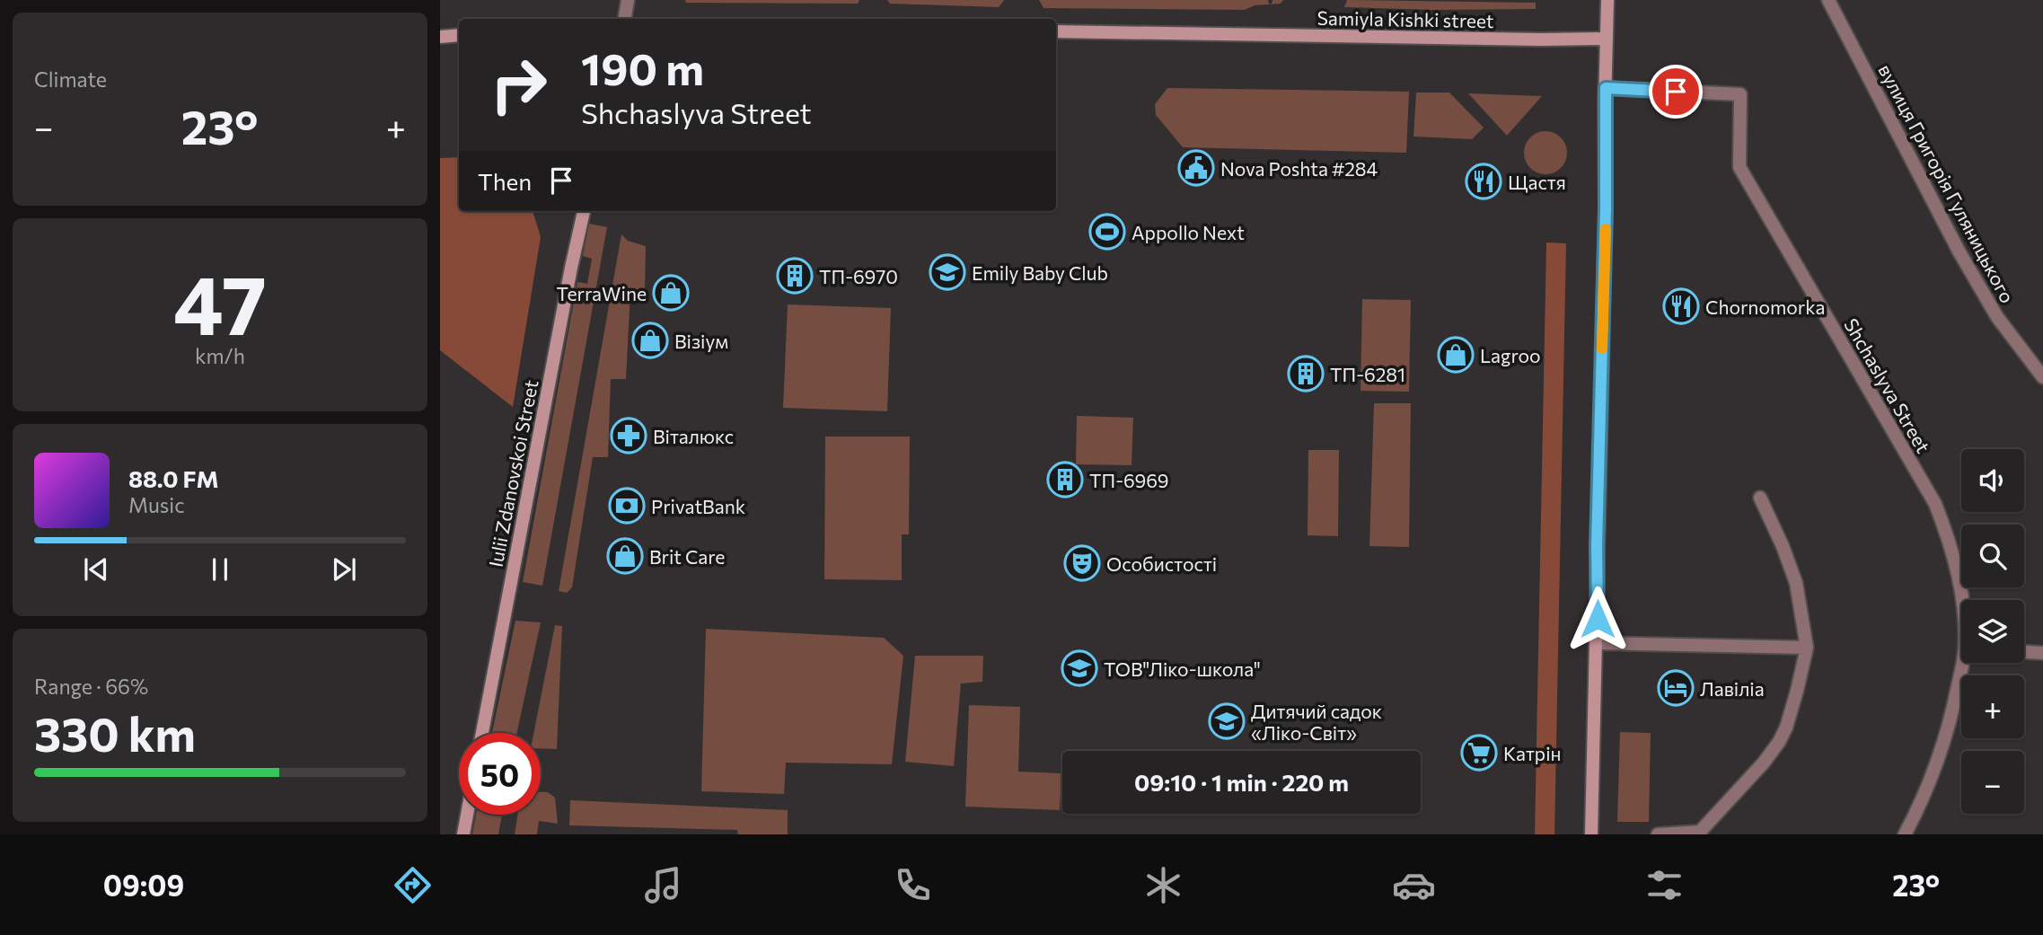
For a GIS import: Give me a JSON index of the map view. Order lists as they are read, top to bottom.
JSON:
{
  "streets": {
    "street": [
      "Samiyla Kishki street",
      "вулиця Григорія Гуляницького",
      "Shchaslyva Street",
      "Iulii Zdanovskoi Street"
    ]
  },
  "places": {
    "public building": ["Nova Poshta #284"],
    "restaurant": ["Щастя", "Chornomorka"],
    "sports": ["Appollo Next"],
    "school or university": ["Emily Baby Club", "ТОВ\"Ліко-школа\"", "Дитячий садок «Ліко-Світ»"],
    "building": ["ТП-6970", "ТП-6281", "ТП-6969"],
    "shop": [
      "TerraWine",
      "Візіум",
      "Lagroo",
      "Brit Care"
    ],
    "pharmacy": ["Віталюкс"],
    "bank": ["PrivatBank"],
    "theatre": ["Особистості"],
    "hotel": ["Лавіліа"],
    "supermarket": ["Катрін"]
  },
  "page": {
    "tile": [
      "Climate",
      ["47", "km/h"],
      ["Range · 66%", "330 km"]
    ],
    "turn": ["190 m", "Shchaslyva Street"],
    "heat": ["−", "23°", "+"],
    "then": "Then",
    "map_buttons": ["+", "−"],
    "song": ["88.0 FM", "Music"],
    "limit": "50",
    "trip": "09:10 · 1 min · 220 m",
    "tabs": ["09:09", "23°"]
  }
}
